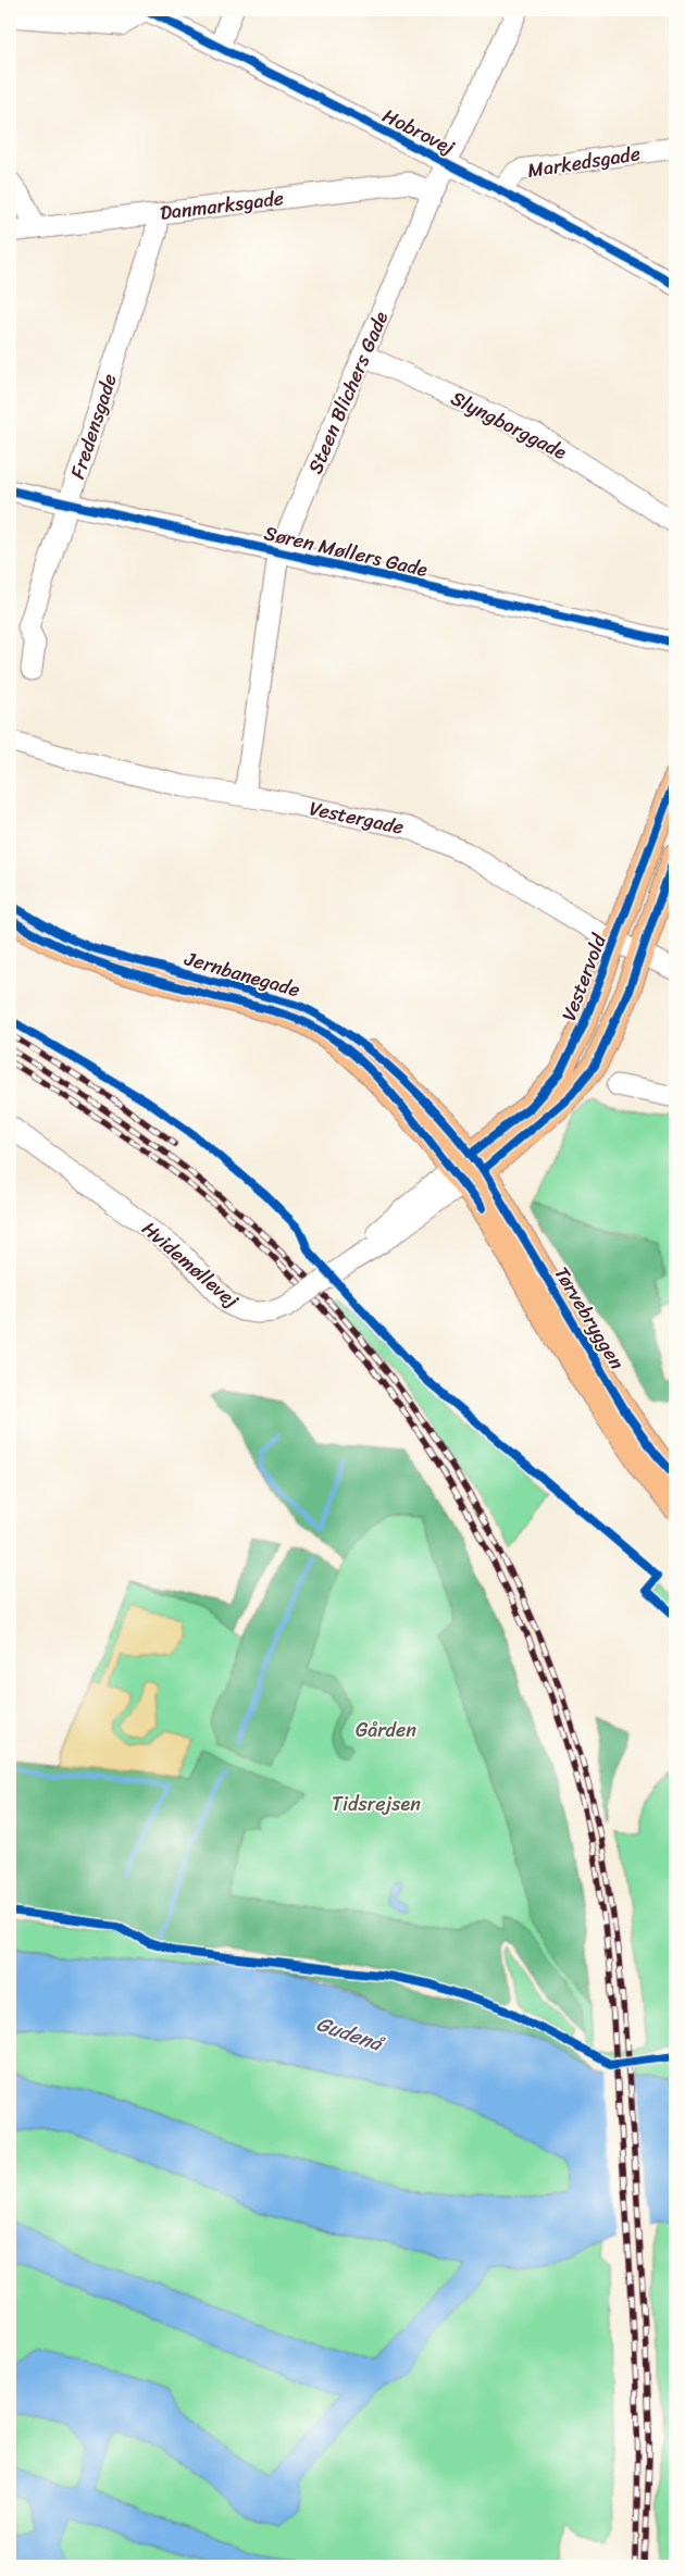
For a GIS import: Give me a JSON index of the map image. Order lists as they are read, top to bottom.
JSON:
{
  "streets": {
    "main road": ["Jernbanegade", "Vestervold", "Tørvebryggen"],
    "street": [
      "Hobrovej",
      "Markedsgade",
      "Danmarksgade",
      "Steen Blichers Gade",
      "Slyngborggade",
      "Fredensgade",
      "Søren Møllers Gade",
      "Vestergade",
      "Hvidemøllevej"
    ]
  },
  "crossings": [
    ["Hobrovej", "Markedsgade"],
    ["Hobrovej", "Steen Blichers Gade"],
    ["Danmarksgade", "Steen Blichers Gade"],
    ["Danmarksgade", "Fredensgade"],
    ["Steen Blichers Gade", "Slyngborggade"],
    ["Steen Blichers Gade", "Søren Møllers Gade"],
    ["Steen Blichers Gade", "Vestergade"],
    ["Fredensgade", "Søren Møllers Gade"],
    ["Vestergade", "Vestervold"],
    ["Jernbanegade", "Vestervold"],
    ["Jernbanegade", "Hvidemøllevej"],
    ["Jernbanegade", "Tørvebryggen"],
    ["Vestervold", "Hvidemøllevej"],
    ["Vestervold", "Tørvebryggen"],
    ["Hvidemøllevej", "Tørvebryggen"]
  ],
  "water": ["Gudenå"],
  "parks": ["Gården", "Tidsrejsen"]
}
